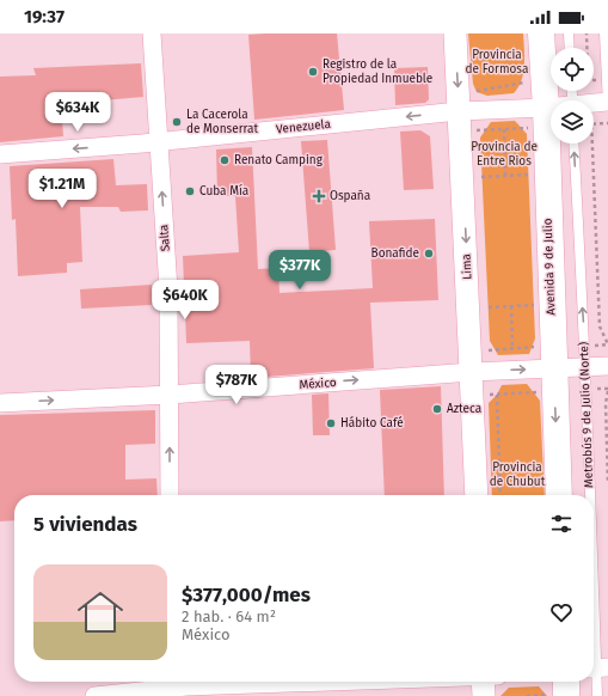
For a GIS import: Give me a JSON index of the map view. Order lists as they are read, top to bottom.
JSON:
{
  "streets": {
    "highway": ["Avenida 9 de Julio"],
    "street": [
      "Venezuela",
      "Salta",
      "Lima",
      "México"
    ],
    "lane": ["Metrobús 9 de Julio (Norte)"]
  },
  "crossings": [
    ["Venezuela", "Salta"],
    ["Venezuela", "Lima"],
    ["Venezuela", "Avenida 9 de Julio"],
    ["Salta", "México"],
    ["Lima", "México"],
    ["Avenida 9 de Julio", "México"],
    ["México", "Metrobús 9 de Julio (Norte)"]
  ],
  "one_way": [
    "Venezuela",
    "Salta",
    "Lima",
    "México",
    "Metrobús 9 de Julio (Norte)"
  ],
  "parks": ["Provincia de Formosa", "Provincia de Entre Rios", "Provincia de Chubut"],
  "places": {
    "other": [
      "Registro de la Propiedad Inmueble",
      "La Cacerola de Monserrat",
      "Renato Camping",
      "Cuba Mía",
      "Bonafide",
      "Azteca",
      "Hábito Café"
    ],
    "health": ["Ospaña"]
  },
  "page": {
    "status": "19:37",
    "price": [
      "$634K",
      "$1.21M",
      "$377K",
      "$640K",
      "$787K"
    ],
    "heading": "5 viviendas",
    "list": [
      {
        "name": "$377,000/mes",
        "note": "2 hab. · 64 m² · México"
      }
    ]
  }
}
